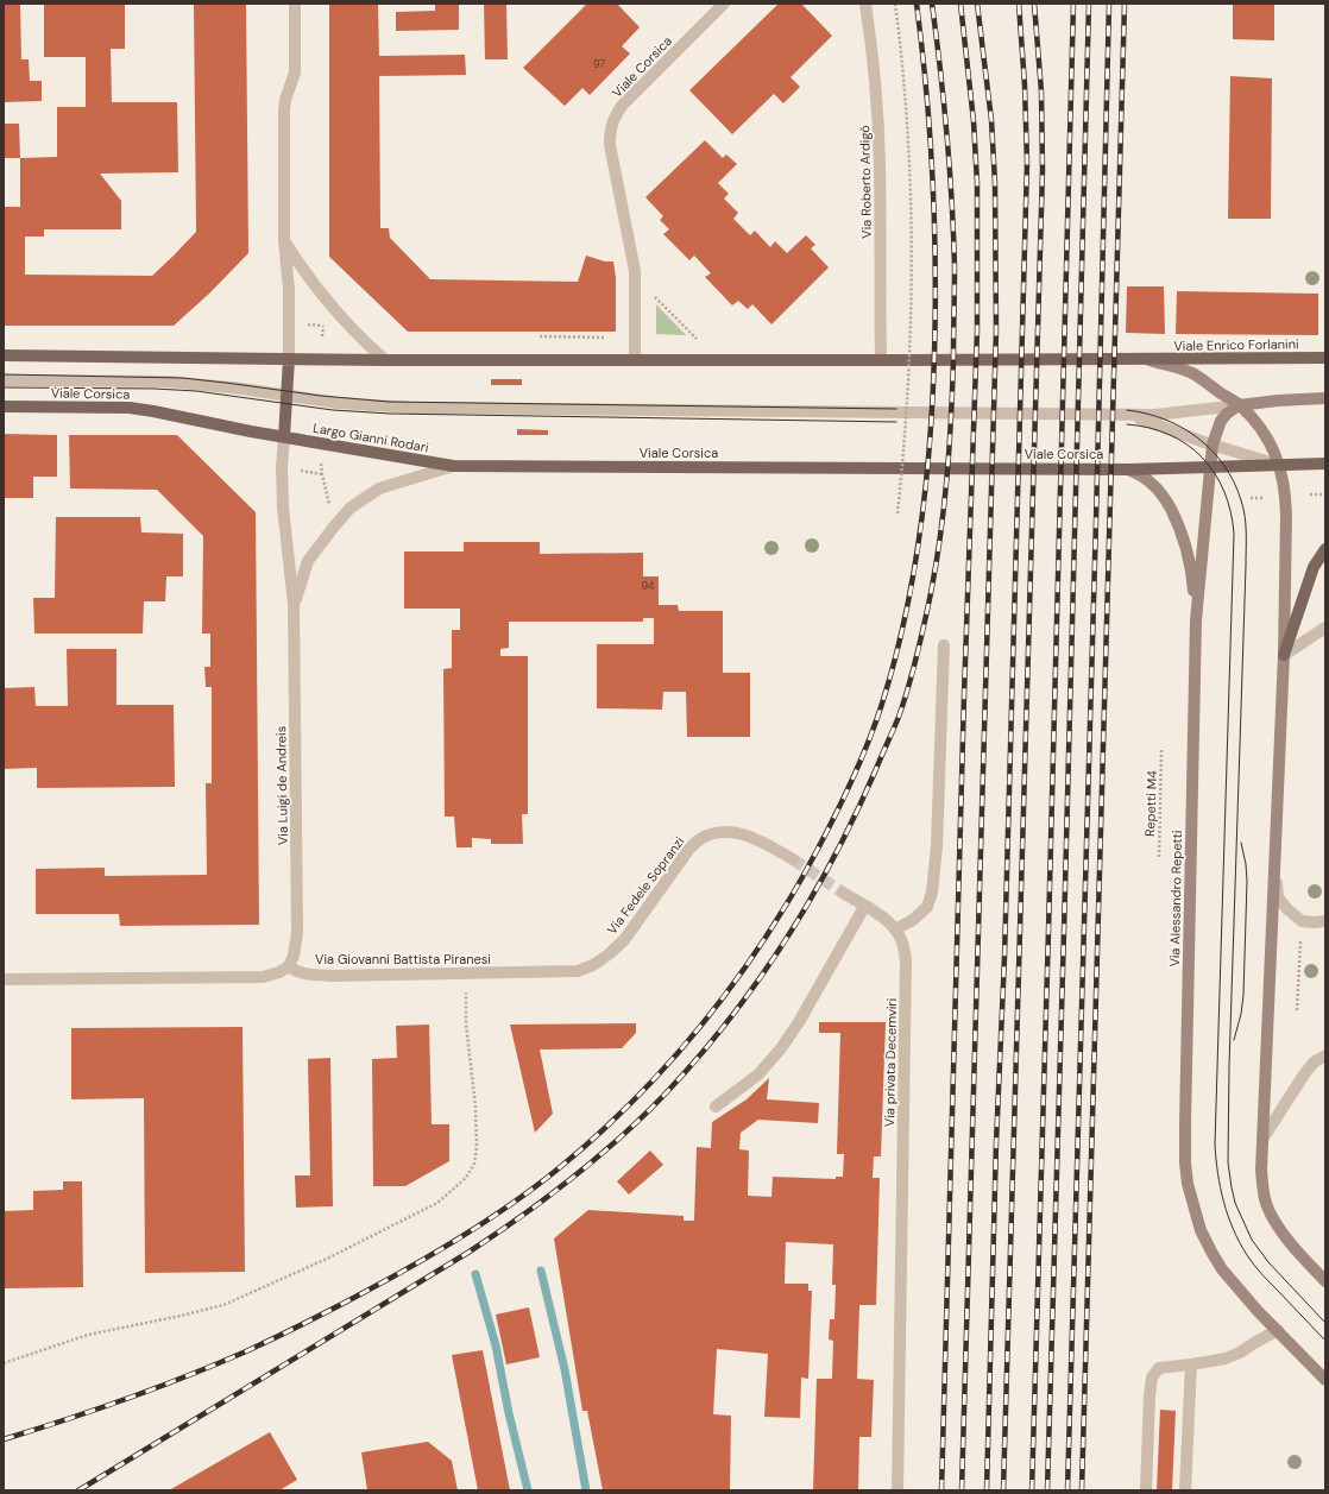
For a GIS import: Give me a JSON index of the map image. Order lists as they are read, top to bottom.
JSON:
{
  "streets": {
    "main road": [
      "Viale Corsica",
      "Viale Enrico Forlanini",
      "Largo Gianni Rodari",
      "Via Alessandro Repetti"
    ],
    "street": [
      "Via Roberto Ardigò",
      "Via Luigi de Andreis",
      "Via Fedele Sopranzi",
      "Via Giovanni Battista Piranesi",
      "Via privata Decemviri"
    ],
    "path": ["Repetti M4"]
  },
  "crossings": [
    ["Viale Corsica", "Largo Gianni Rodari"],
    ["Viale Corsica", "Via Luigi de Andreis"],
    ["Via Roberto Ardigò", "Viale Enrico Forlanini"],
    ["Via Luigi de Andreis", "Via Giovanni Battista Piranesi"],
    ["Via Fedele Sopranzi", "Via Giovanni Battista Piranesi"]
  ],
  "house_numbers": ["97", "94"]
}
